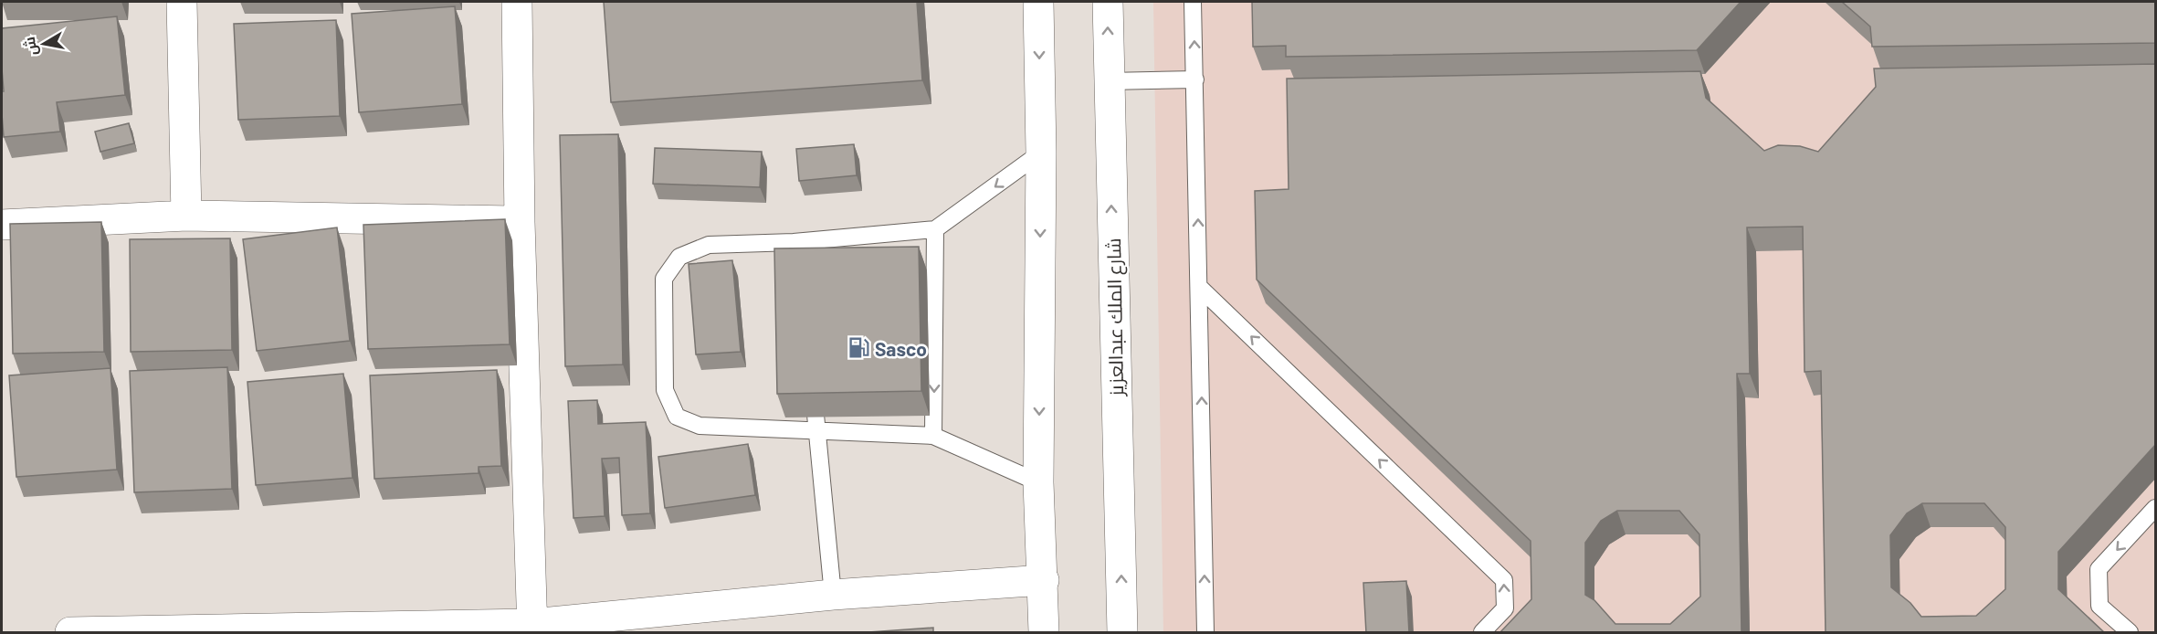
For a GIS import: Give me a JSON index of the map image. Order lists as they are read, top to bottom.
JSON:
{
  "streets": {
    "street": ["شارع الملك عبدالعزيز"]
  },
  "places": {
    "fuel station": ["Sasco"]
  },
  "north": "left"
}
